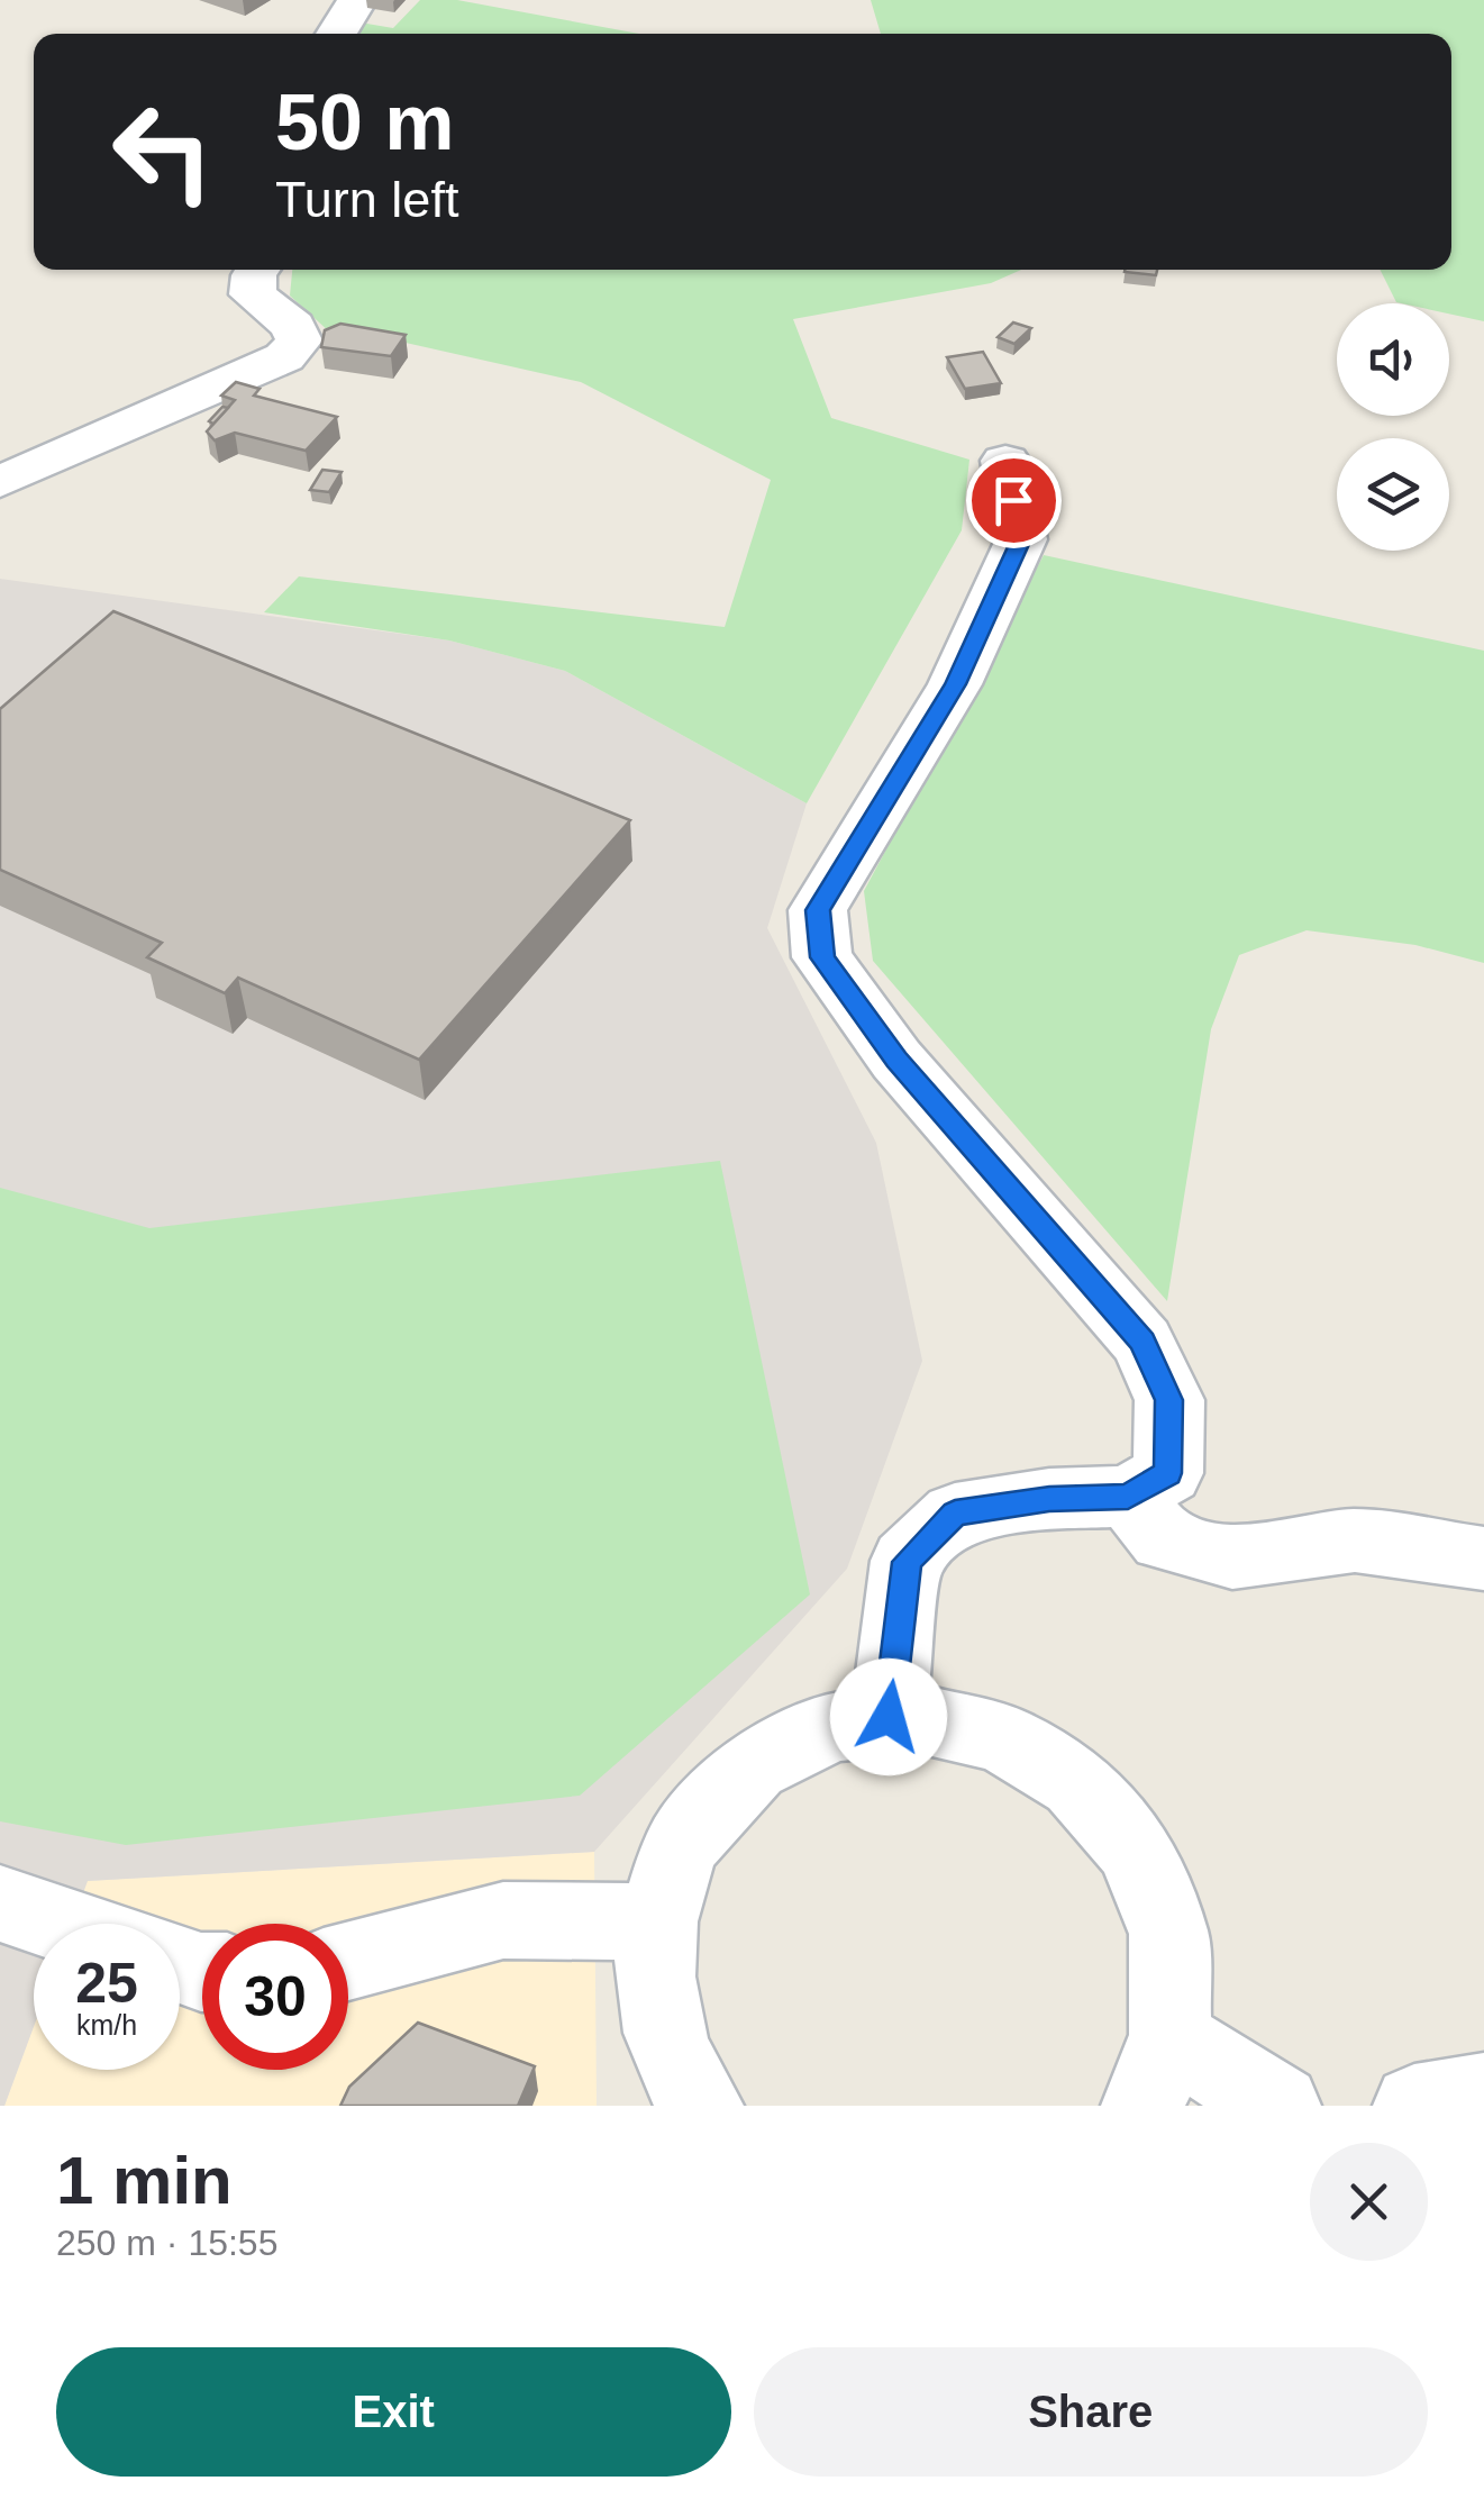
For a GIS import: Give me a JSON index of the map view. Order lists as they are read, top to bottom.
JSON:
{
  "page": {
    "turn": ["50 m", "Turn left"],
    "speed": "25 km/h",
    "limit": "30",
    "heading": ["1 min", "250 m · 15:55"],
    "buttons": ["Exit", "Share"]
  }
}
